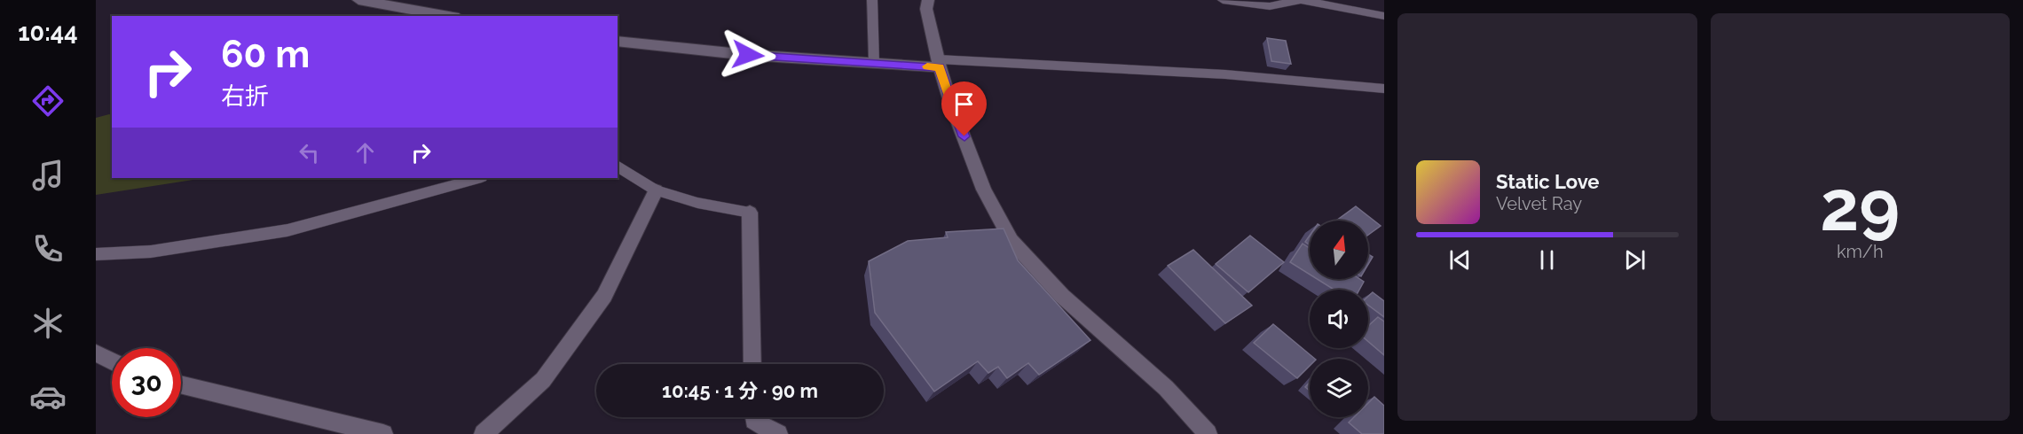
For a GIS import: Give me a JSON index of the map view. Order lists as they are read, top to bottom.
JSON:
{
  "north": "top",
  "page": {
    "tabs": "10:44",
    "tile": ["29", "km/h"],
    "turn": ["60 m", "右折"],
    "song": ["Static Love", "Velvet Ray"],
    "limit": "30",
    "trip": "10:45 · 1 分 · 90 m"
  }
}
